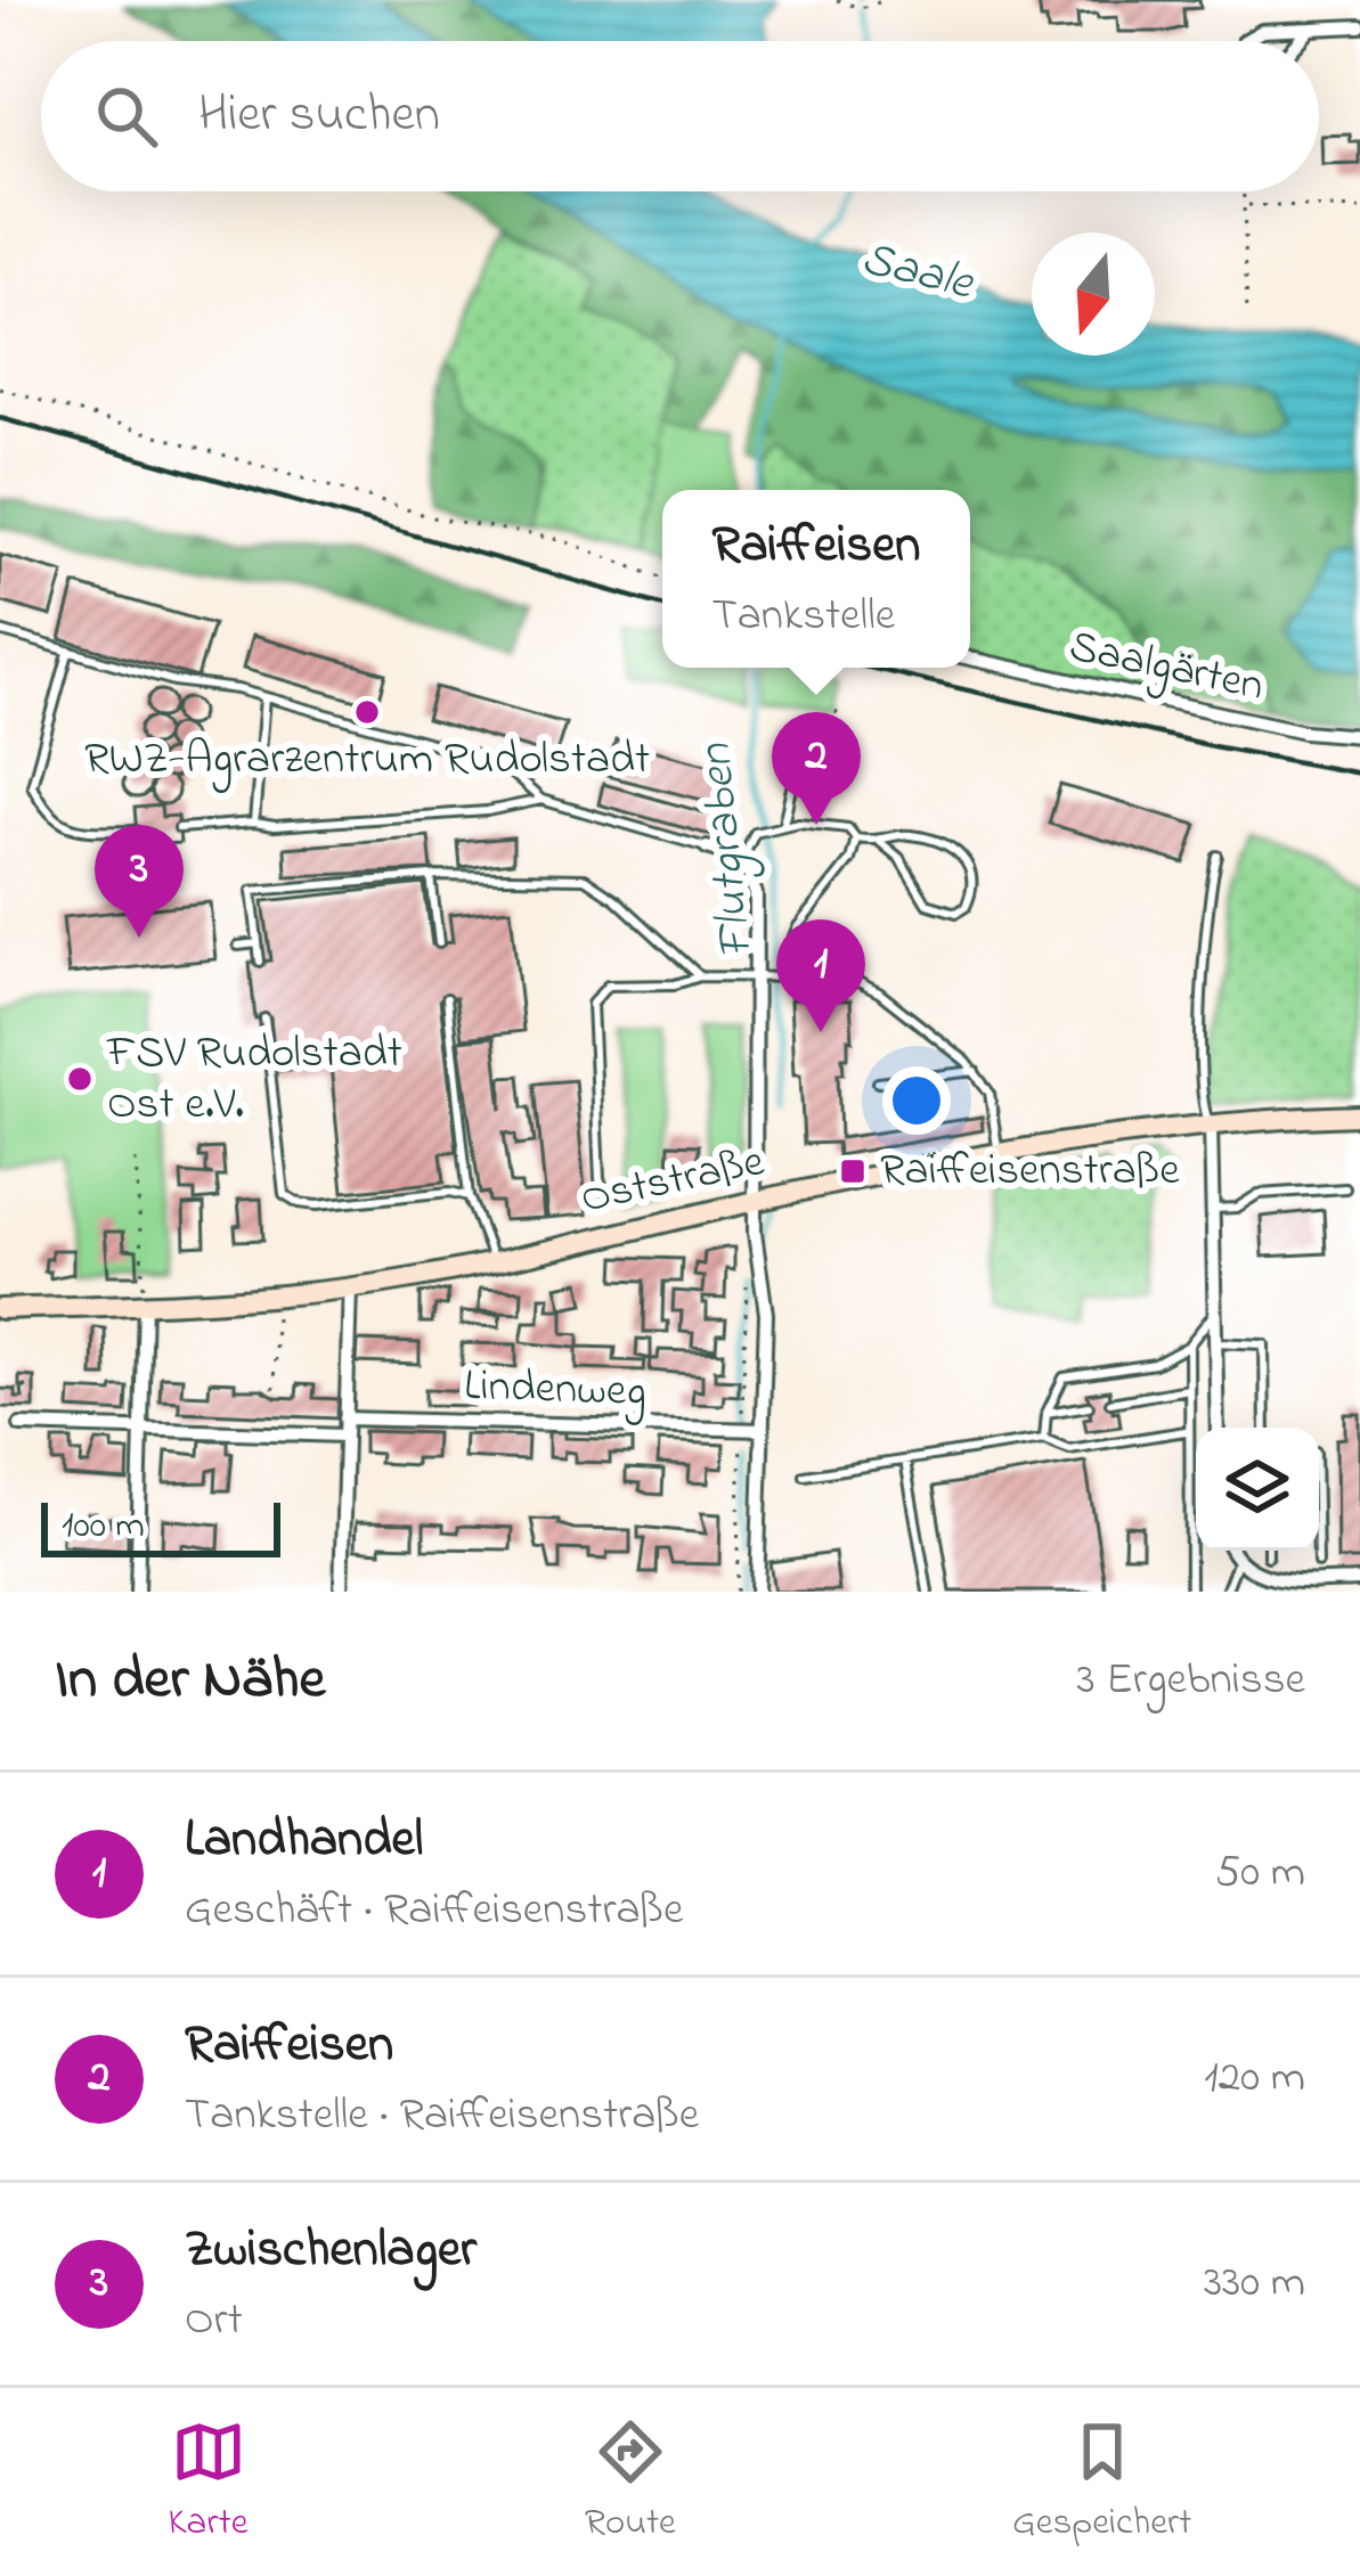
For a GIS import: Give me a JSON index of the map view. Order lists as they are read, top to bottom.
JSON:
{
  "streets": {
    "street": ["Saalgärten", "Oststraße", "Lindenweg"]
  },
  "water": ["Saale", "Flutgraben"],
  "places": {
    "other": ["RWZ-Agrarzentrum Rudolstadt", "FSV Rudolstadt Ost e.V."],
    "transit": ["Raiffeisenstraße"]
  },
  "scale_bar": "100 m",
  "north": "bottom",
  "page": {
    "search": "Hier suchen",
    "popup": ["Raiffeisen", "Tankstelle"],
    "pins": ["2", "3", "1"],
    "scale": "100 m",
    "heading": ["In der Nähe", "3 Ergebnisse"],
    "list": [
      {
        "mark": "1",
        "name": "Landhandel",
        "note": "Geschäft · Raiffeisenstraße",
        "value": "50 m"
      },
      {
        "mark": "2",
        "name": "Raiffeisen",
        "note": "Tankstelle · Raiffeisenstraße",
        "value": "120 m"
      },
      {
        "mark": "3",
        "name": "Zwischenlager",
        "note": "Ort",
        "value": "330 m"
      }
    ],
    "nav": ["Karte", "Route", "Gespeichert"]
  }
}
